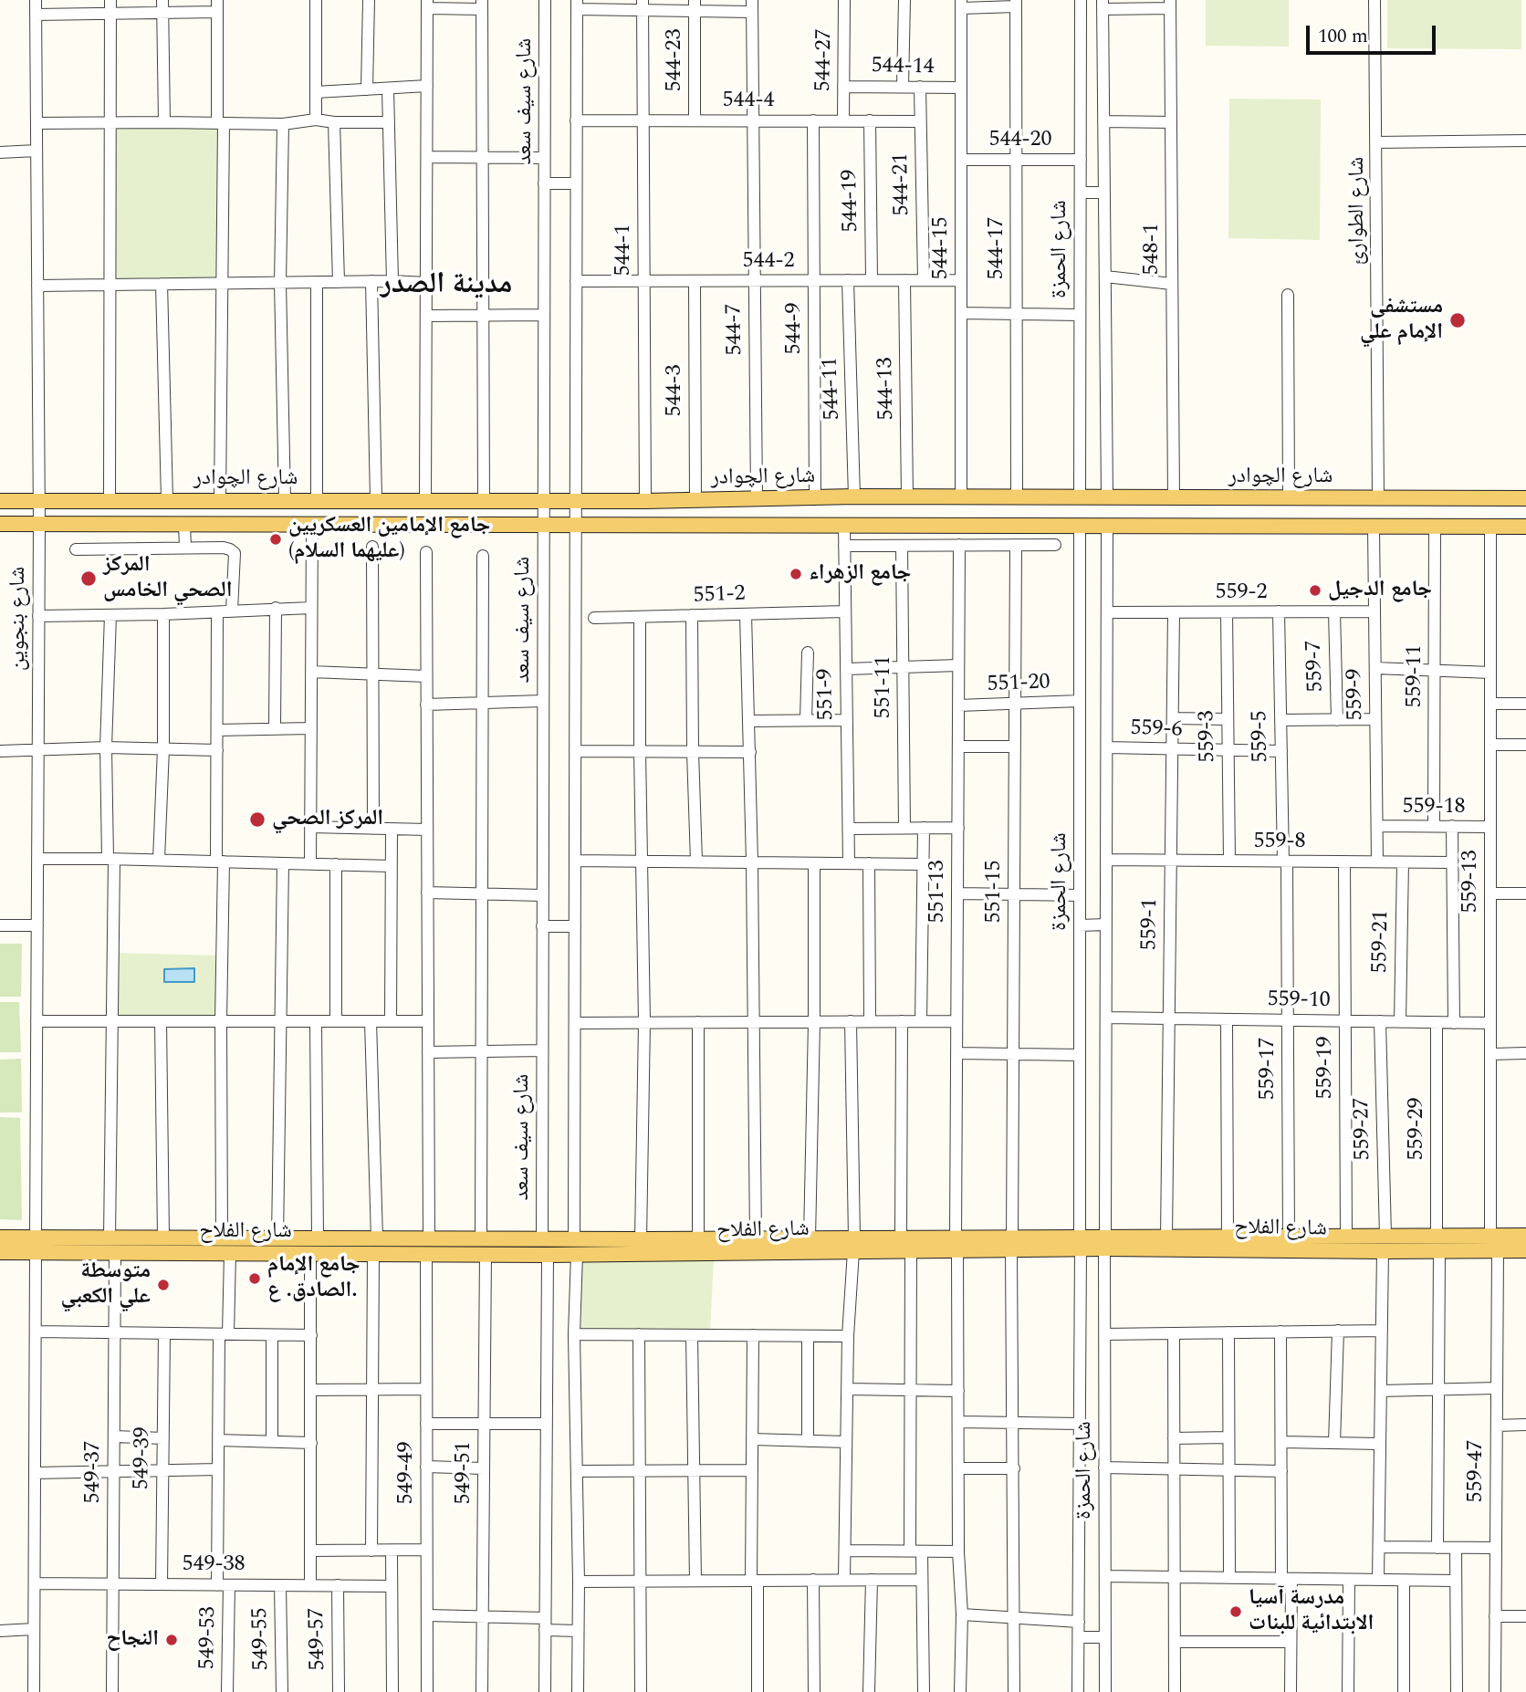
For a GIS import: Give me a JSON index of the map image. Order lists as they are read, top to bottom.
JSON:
{
  "streets": {
    "main road": ["شارع الچوادر", "شارع الفلاح"],
    "street": [
      "544-23",
      "544-27",
      "544-14",
      "شارع سيف سعد",
      "544-4",
      "544-20",
      "544-21",
      "544-19",
      "شارع الطوارئ",
      "544-15",
      "544-17",
      "شارع الحمزة",
      "548-1",
      "544-1",
      "544-2",
      "544-9",
      "544-7",
      "544-11",
      "544-13",
      "544-3",
      "559-2",
      "551-2",
      "شارع بنجوين",
      "559-7",
      "559-11",
      "551-20",
      "551-11",
      "551-9",
      "559-9",
      "559-6",
      "559-3",
      "559-5",
      "559-18",
      "559-8",
      "559-13",
      "551-13",
      "551-15",
      "559-1",
      "559-21",
      "559-10",
      "559-19",
      "559-17",
      "559-27",
      "559-29",
      "549-39",
      "559-47",
      "549-37",
      "549-49",
      "549-51",
      "549-38",
      "549-53",
      "549-55",
      "549-57"
    ]
  },
  "crossings": [
    ["544-23", "544-4"],
    ["544-27", "544-14"],
    ["544-27", "544-4"],
    ["544-14", "544-21"],
    ["544-14", "544-15"],
    ["شارع سيف سعد", "شارع الچوادر"],
    ["شارع سيف سعد", "شارع الفلاح"],
    ["544-4", "544-21"],
    ["544-4", "544-19"],
    ["544-4", "544-1"],
    ["544-4", "544-9"],
    ["544-4", "544-7"],
    ["544-20", "544-15"],
    ["544-20", "544-17"],
    ["544-20", "شارع الحمزة"],
    ["544-21", "544-2"],
    ["544-19", "544-2"],
    ["شارع الطوارئ", "شارع الچوادر"],
    ["544-15", "544-2"],
    ["544-15", "شارع الچوادر"],
    ["544-17", "شارع الچوادر"],
    ["شارع الحمزة", "شارع الچوادر"],
    ["شارع الحمزة", "559-2"],
    ["شارع الحمزة", "551-20"],
    ["شارع الحمزة", "559-6"],
    ["شارع الحمزة", "559-8"],
    ["شارع الحمزة", "559-10"],
    ["شارع الحمزة", "شارع الفلاح"],
    ["548-1", "شارع الچوادر"],
    ["544-1", "544-2"],
    ["544-1", "شارع الچوادر"],
    ["544-2", "544-9"],
    ["544-2", "544-7"],
    ["544-2", "544-11"],
    ["544-2", "544-13"],
    ["544-2", "544-3"],
    ["544-9", "شارع الچوادر"],
    ["544-7", "شارع الچوادر"],
    ["544-11", "شارع الچوادر"],
    ["544-13", "شارع الچوادر"],
    ["544-3", "شارع الچوادر"],
    ["شارع الچوادر", "شارع بنجوين"],
    ["شارع الچوادر", "559-11"],
    ["شارع الچوادر", "551-9"],
    ["شارع الچوادر", "559-9"],
    ["شارع الچوادر", "559-13"],
    ["559-2", "559-7"],
    ["559-2", "559-9"],
    ["559-2", "559-3"],
    ["559-2", "559-5"],
    ["559-2", "559-1"],
    ["551-2", "551-9"],
    ["شارع بنجوين", "شارع الفلاح"],
    ["شارع بنجوين", "549-38"],
    ["559-11", "559-18"],
    ["551-20", "551-13"],
    ["551-20", "551-15"],
    ["559-9", "559-18"],
    ["559-9", "559-8"],
    ["559-6", "559-3"],
    ["559-6", "559-5"],
    ["559-6", "559-1"],
    ["559-3", "559-8"],
    ["559-5", "559-8"],
    ["559-5", "559-17"],
    ["559-18", "559-13"],
    ["559-8", "559-1"],
    ["559-8", "559-21"],
    ["559-8", "559-19"],
    ["559-8", "559-17"],
    ["559-13", "559-10"],
    ["559-13", "شارع الفلاح"],
    ["551-13", "شارع الفلاح"],
    ["551-15", "شارع الفلاح"],
    ["559-1", "559-10"],
    ["559-1", "شارع الفلاح"],
    ["559-21", "559-10"],
    ["559-10", "559-19"],
    ["559-10", "559-17"],
    ["559-10", "559-27"],
    ["559-10", "559-29"],
    ["559-19", "شارع الفلاح"],
    ["559-17", "شارع الفلاح"],
    ["559-27", "شارع الفلاح"],
    ["559-29", "شارع الفلاح"],
    ["شارع الفلاح", "559-47"],
    ["شارع الفلاح", "549-37"],
    ["شارع الفلاح", "549-49"],
    ["شارع الفلاح", "549-51"],
    ["شارع الفلاح", "549-53"],
    ["549-39", "549-38"],
    ["549-37", "549-38"],
    ["549-38", "549-53"],
    ["549-38", "549-55"],
    ["549-38", "549-57"]
  ],
  "districts": ["مدينة الصدر"],
  "places": [
    "مستشفى الإمام علي",
    "جامع الإمامين العسكريين (عليهما السلام)",
    "جامع الزهراء",
    "المركز الصحي الخامس",
    "جامع الدجيل",
    "المركز الصحي",
    "جامع الإمام الصادق. ع.",
    "متوسطة علي الكعبي",
    "مدرسة آسيا الابتدائية للبنات",
    "النجاح"
  ],
  "scale_bar": "100 m"
}
